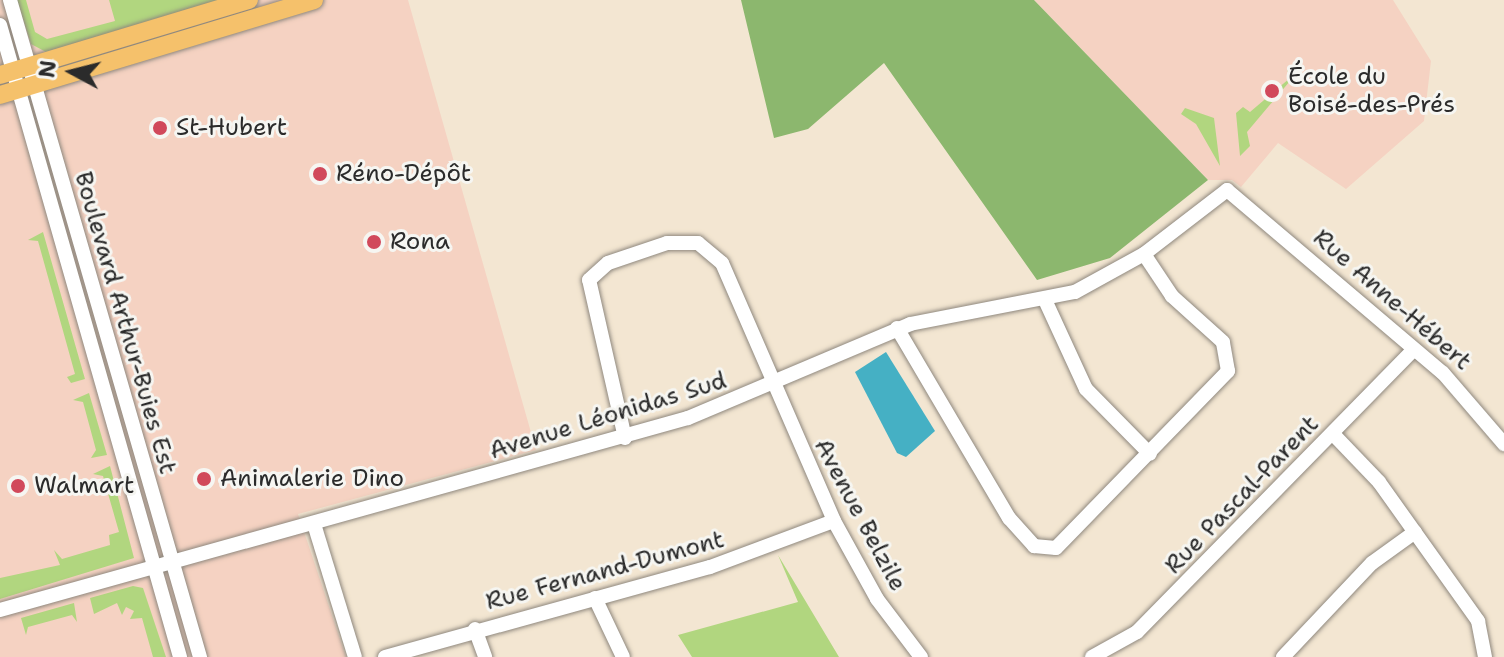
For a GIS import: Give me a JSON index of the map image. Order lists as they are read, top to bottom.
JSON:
{
  "streets": {
    "street": [
      "Rue Anne-Hébert",
      "Boulevard Arthur-Buies Est",
      "Avenue Léonidas Sud",
      "Rue Pascal-Parent",
      "Avenue Belzile",
      "Rue Fernand-Dumont"
    ]
  },
  "crossings": [
    ["Rue Anne-Hébert", "Avenue Léonidas Sud"],
    ["Rue Anne-Hébert", "Rue Pascal-Parent"],
    ["Boulevard Arthur-Buies Est", "Avenue Léonidas Sud"],
    ["Avenue Léonidas Sud", "Avenue Belzile"],
    ["Avenue Belzile", "Rue Fernand-Dumont"]
  ],
  "places": [
    "École du Boisé-des-Prés",
    "St-Hubert",
    "Réno-Dépôt",
    "Rona",
    "Animalerie Dino",
    "Walmart"
  ],
  "north": "left"
}
